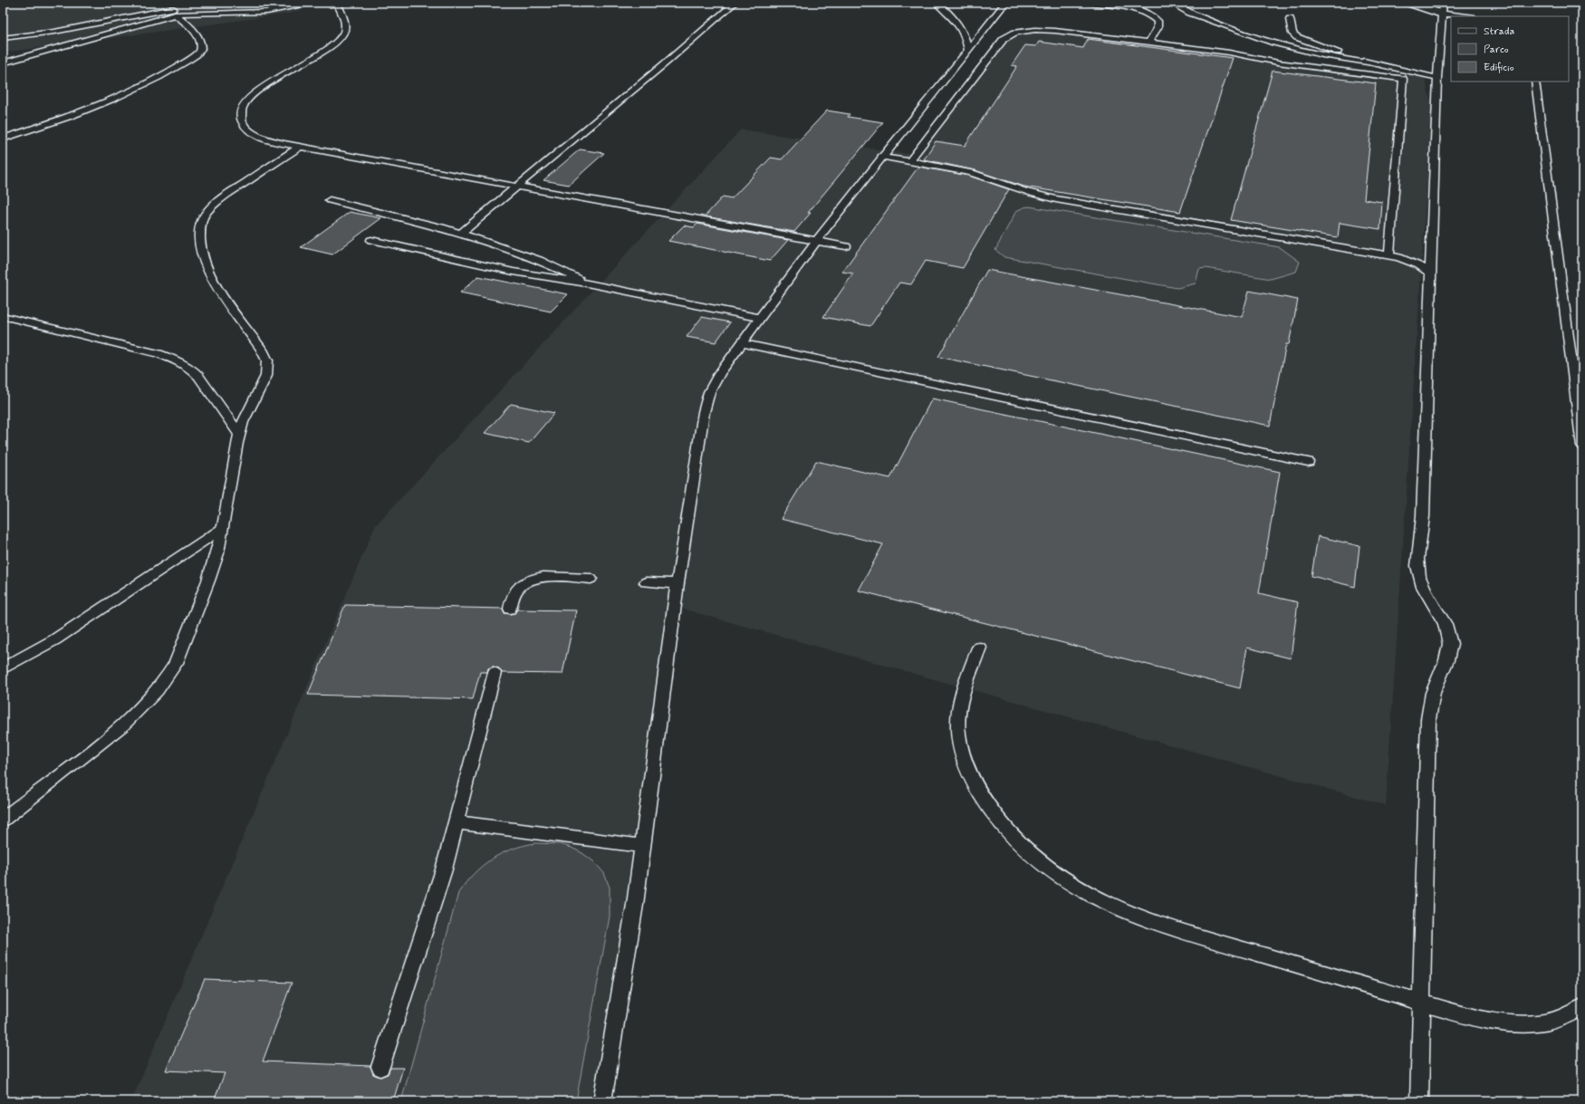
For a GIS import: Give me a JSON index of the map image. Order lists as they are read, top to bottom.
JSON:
{
  "legend": ["Strada", "Parco", "Edificio"]
}
